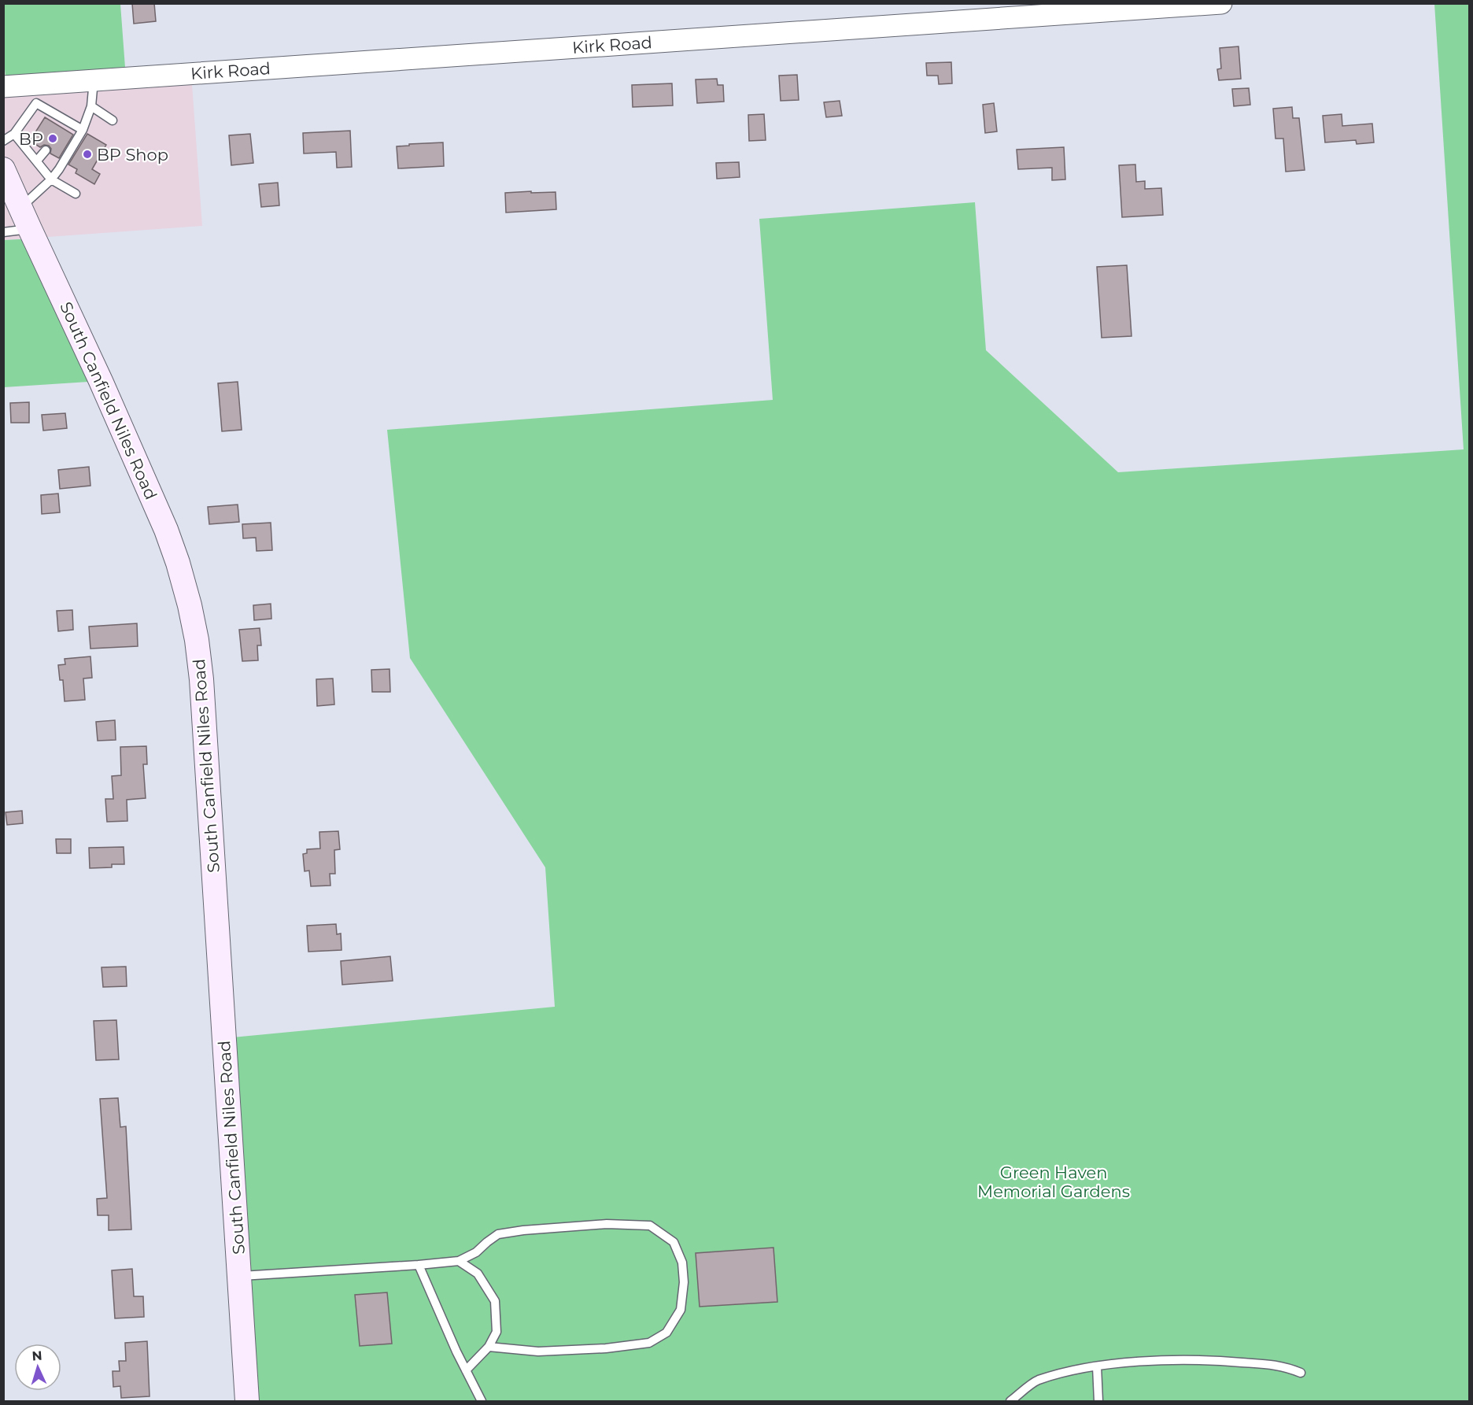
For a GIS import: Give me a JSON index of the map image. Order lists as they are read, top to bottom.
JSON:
{
  "streets": {
    "main road": ["South Canfield Niles Road"],
    "street": ["Kirk Road"]
  },
  "parks": ["Green Haven Memorial Gardens"],
  "places": ["BP", "BP Shop"],
  "north": "top"
}
